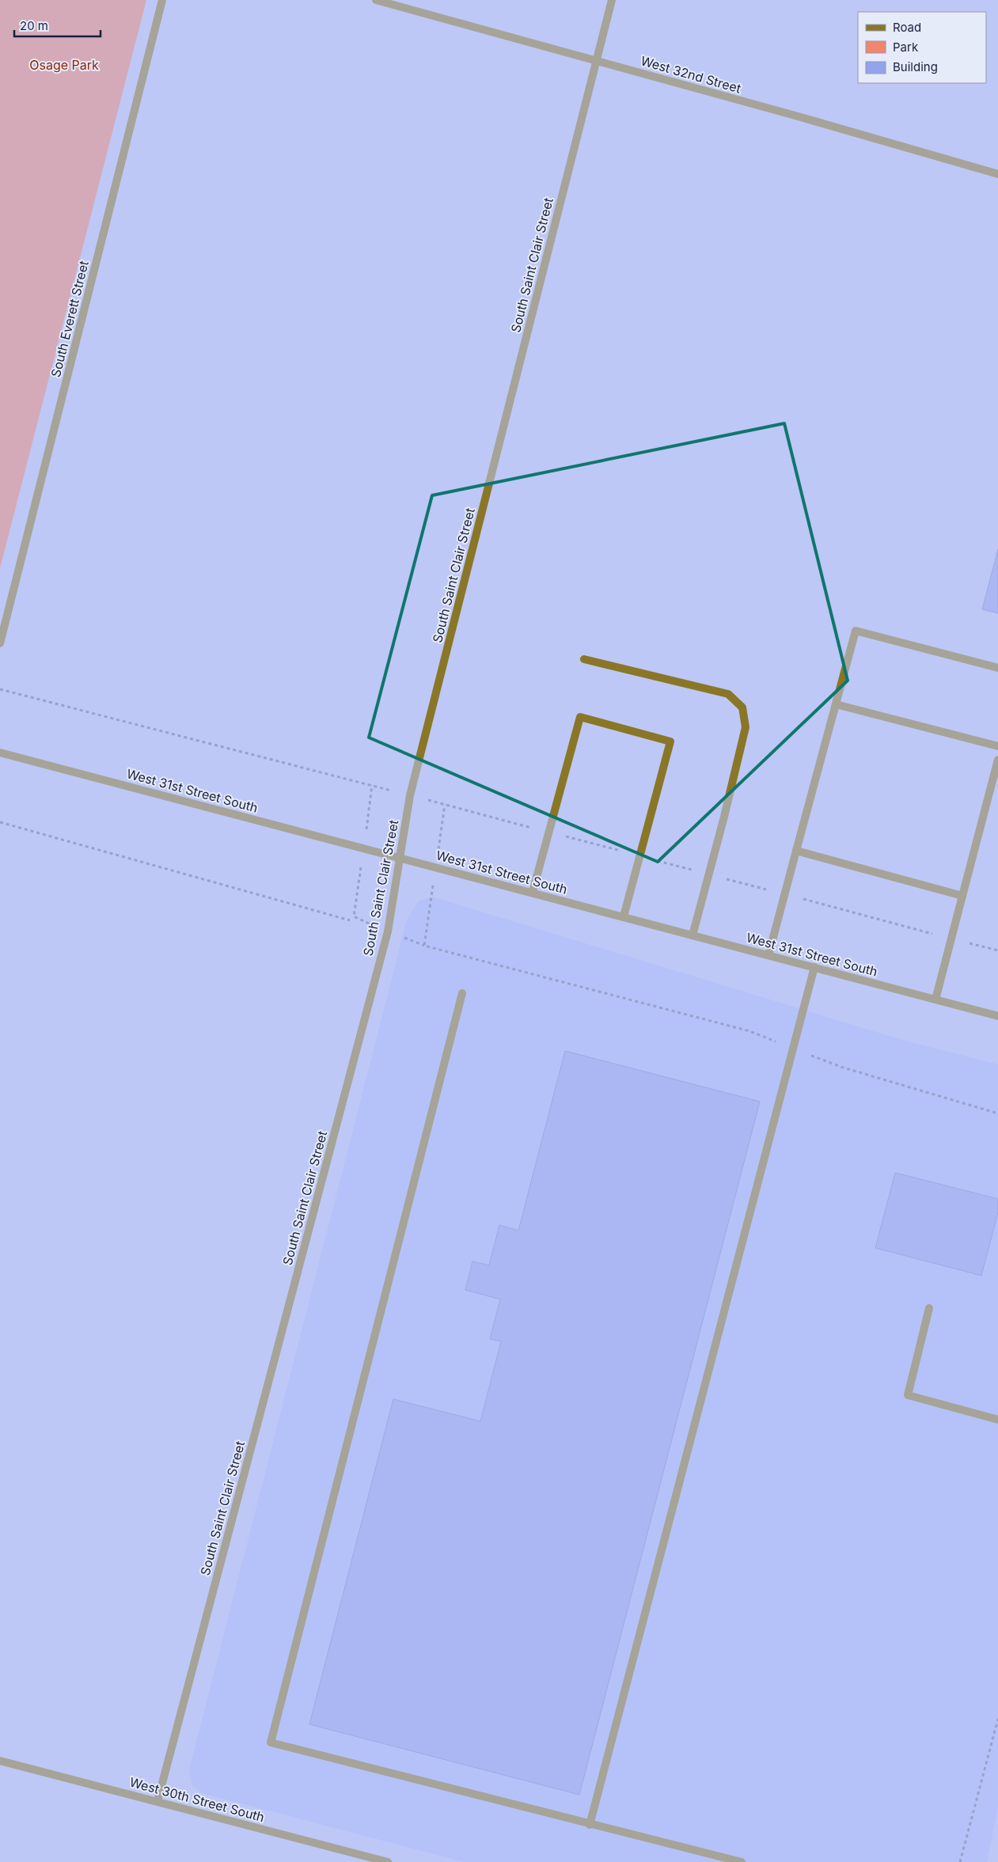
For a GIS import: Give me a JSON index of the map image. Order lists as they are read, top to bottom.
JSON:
{
  "streets": {
    "street": [
      "West 32nd Street",
      "South Saint Clair Street",
      "South Everett Street",
      "West 31st Street South",
      "West 30th Street South"
    ]
  },
  "crossings": [
    ["West 32nd Street", "South Saint Clair Street"],
    ["South Saint Clair Street", "West 31st Street South"],
    ["South Saint Clair Street", "West 30th Street South"]
  ],
  "parks": ["Osage Park"],
  "legend": ["Road", "Park", "Building"],
  "scale_bar": "20 m"
}
